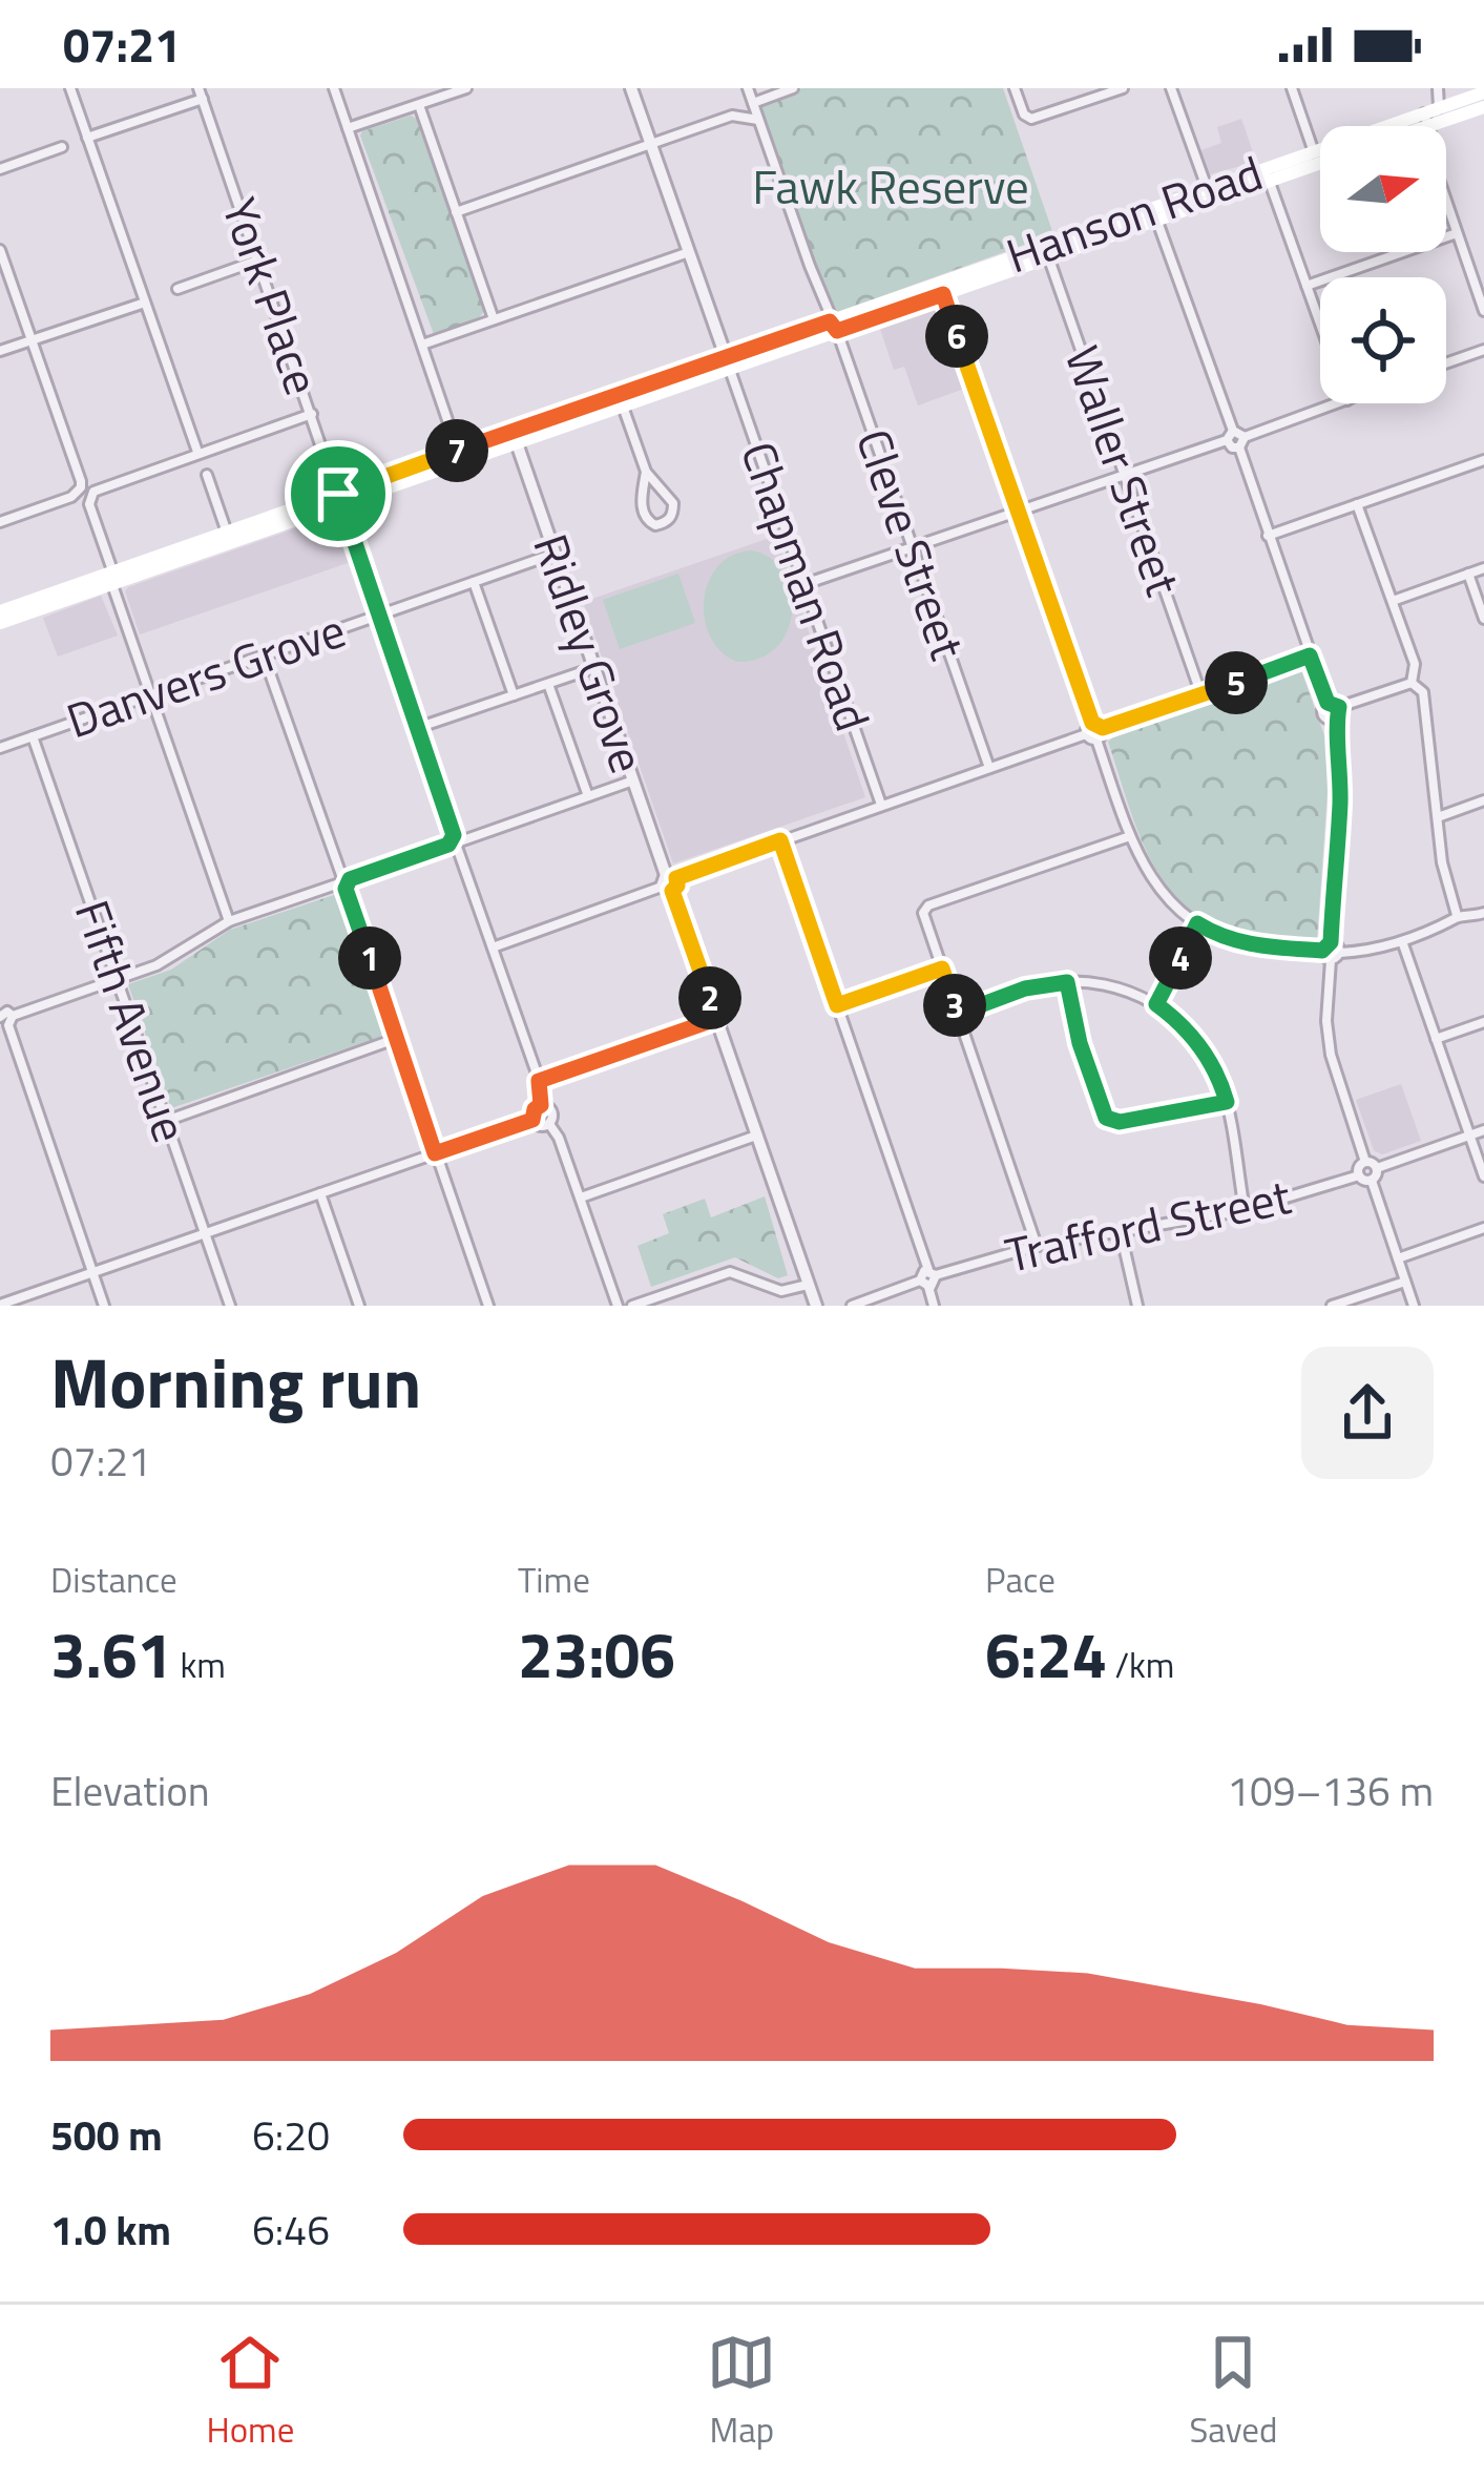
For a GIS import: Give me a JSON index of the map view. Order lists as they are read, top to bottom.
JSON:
{
  "streets": {
    "main road": ["Hanson Road"],
    "street": [
      "York Place",
      "Waller Street",
      "Cleve Street",
      "Chapman Road",
      "Ridley Grove",
      "Danvers Grove",
      "Fifth Avenue",
      "Trafford Street"
    ]
  },
  "crossings": [
    ["Hanson Road", "York Place"],
    ["Hanson Road", "Waller Street"],
    ["Hanson Road", "Cleve Street"],
    ["Hanson Road", "Chapman Road"],
    ["Hanson Road", "Ridley Grove"],
    ["York Place", "Danvers Grove"],
    ["Ridley Grove", "Danvers Grove"],
    ["Danvers Grove", "Fifth Avenue"]
  ],
  "parks": ["Fawk Reserve"],
  "north": "right",
  "page": {
    "status": "07:21",
    "pins": [
      "6",
      "7",
      "5",
      "1",
      "4",
      "2",
      "3"
    ],
    "heading": ["Morning run", "07:21"],
    "stats": [
      ["Distance", "3.61 km"],
      ["Time", "23:06"],
      ["Pace", "6:24 /km"]
    ],
    "chart": ["Elevation", "109–136 m"],
    "list": [
      {
        "name": "500 m",
        "note": "6:20"
      },
      {
        "name": "1.0 km",
        "note": "6:46"
      }
    ],
    "tabs": ["Home", "Map", "Saved"]
  }
}
